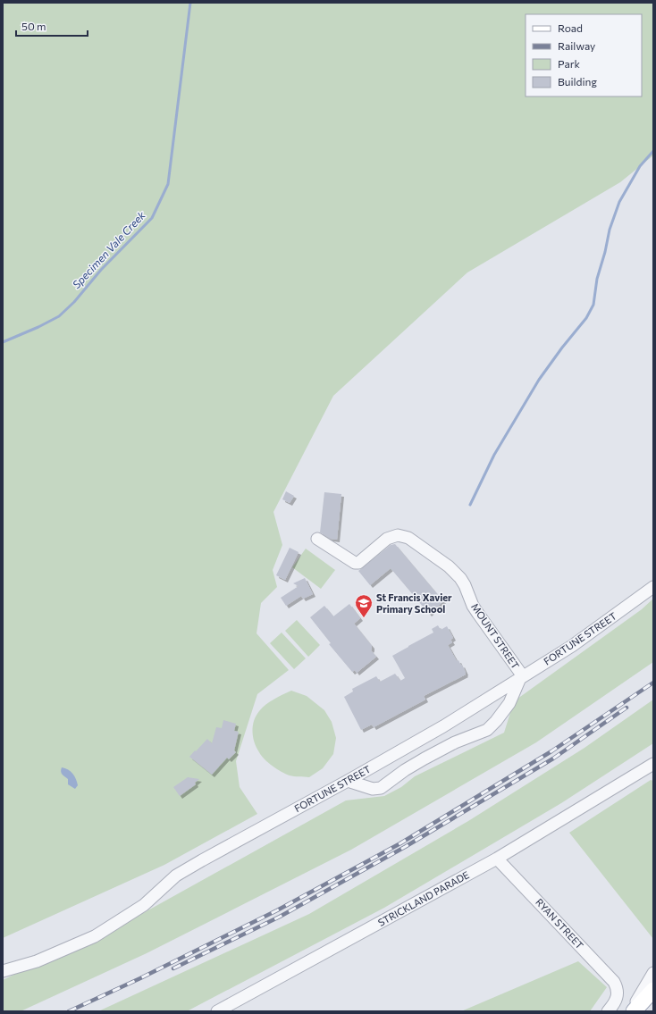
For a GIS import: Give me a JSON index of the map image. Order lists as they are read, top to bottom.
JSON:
{
  "streets": {
    "street": [
      "MOUNT STREET",
      "FORTUNE STREET",
      "STRICKLAND PARADE",
      "RYAN STREET"
    ]
  },
  "crossings": [
    ["MOUNT STREET", "FORTUNE STREET"],
    ["STRICKLAND PARADE", "RYAN STREET"]
  ],
  "water": ["Specimen Vale Creek"],
  "places": {
    "school or university": ["St Francis Xavier Primary School"]
  },
  "legend": [
    "Road",
    "Railway",
    "Park",
    "Building"
  ],
  "scale_bar": "50 m"
}
